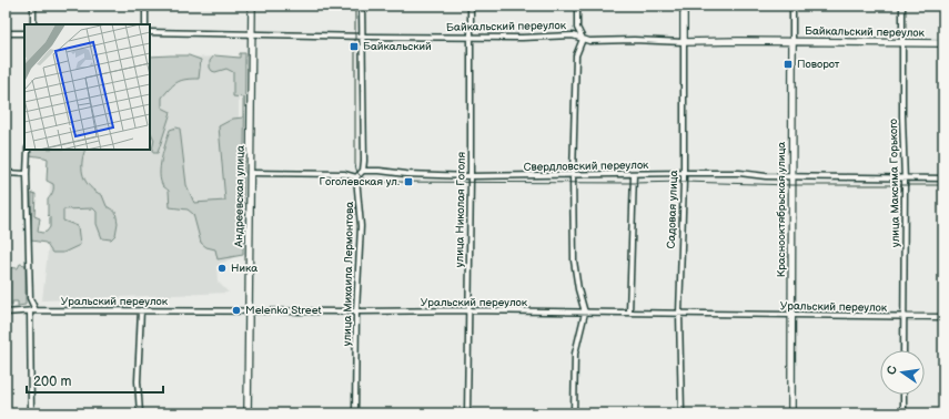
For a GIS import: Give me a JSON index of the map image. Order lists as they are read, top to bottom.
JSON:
{
  "streets": {
    "main road": [
      "Байкальский переулок",
      "Андреевская улица",
      "Садовая улица",
      "Краснооктябрьская улица"
    ],
    "street": [
      "Свердловский переулок",
      "улица Максима Горького",
      "улица Николая Гоголя",
      "улица Михаила Лермонтова",
      "Уральский переулок"
    ]
  },
  "crossings": [
    ["Байкальский переулок", "улица Максима Горького"],
    ["Байкальский переулок", "Андреевская улица"],
    ["Байкальский переулок", "улица Николая Гоголя"],
    ["Байкальский переулок", "Садовая улица"],
    ["Байкальский переулок", "Краснооктябрьская улица"],
    ["Свердловский переулок", "улица Максима Горького"],
    ["Свердловский переулок", "улица Николая Гоголя"],
    ["Свердловский переулок", "Садовая улица"],
    ["Свердловский переулок", "Краснооктябрьская улица"],
    ["улица Максима Горького", "Уральский переулок"],
    ["Андреевская улица", "Уральский переулок"],
    ["улица Николая Гоголя", "Уральский переулок"],
    ["Садовая улица", "Уральский переулок"],
    ["Краснооктябрьская улица", "Уральский переулок"],
    ["улица Михаила Лермонтова", "Уральский переулок"]
  ],
  "places": {
    "transit": ["Байкальский", "Поворот", "Гоголевская ул."],
    "other": ["Ника", "Melenka Street"]
  },
  "scale_bar": "200 m",
  "north": "left"
}
